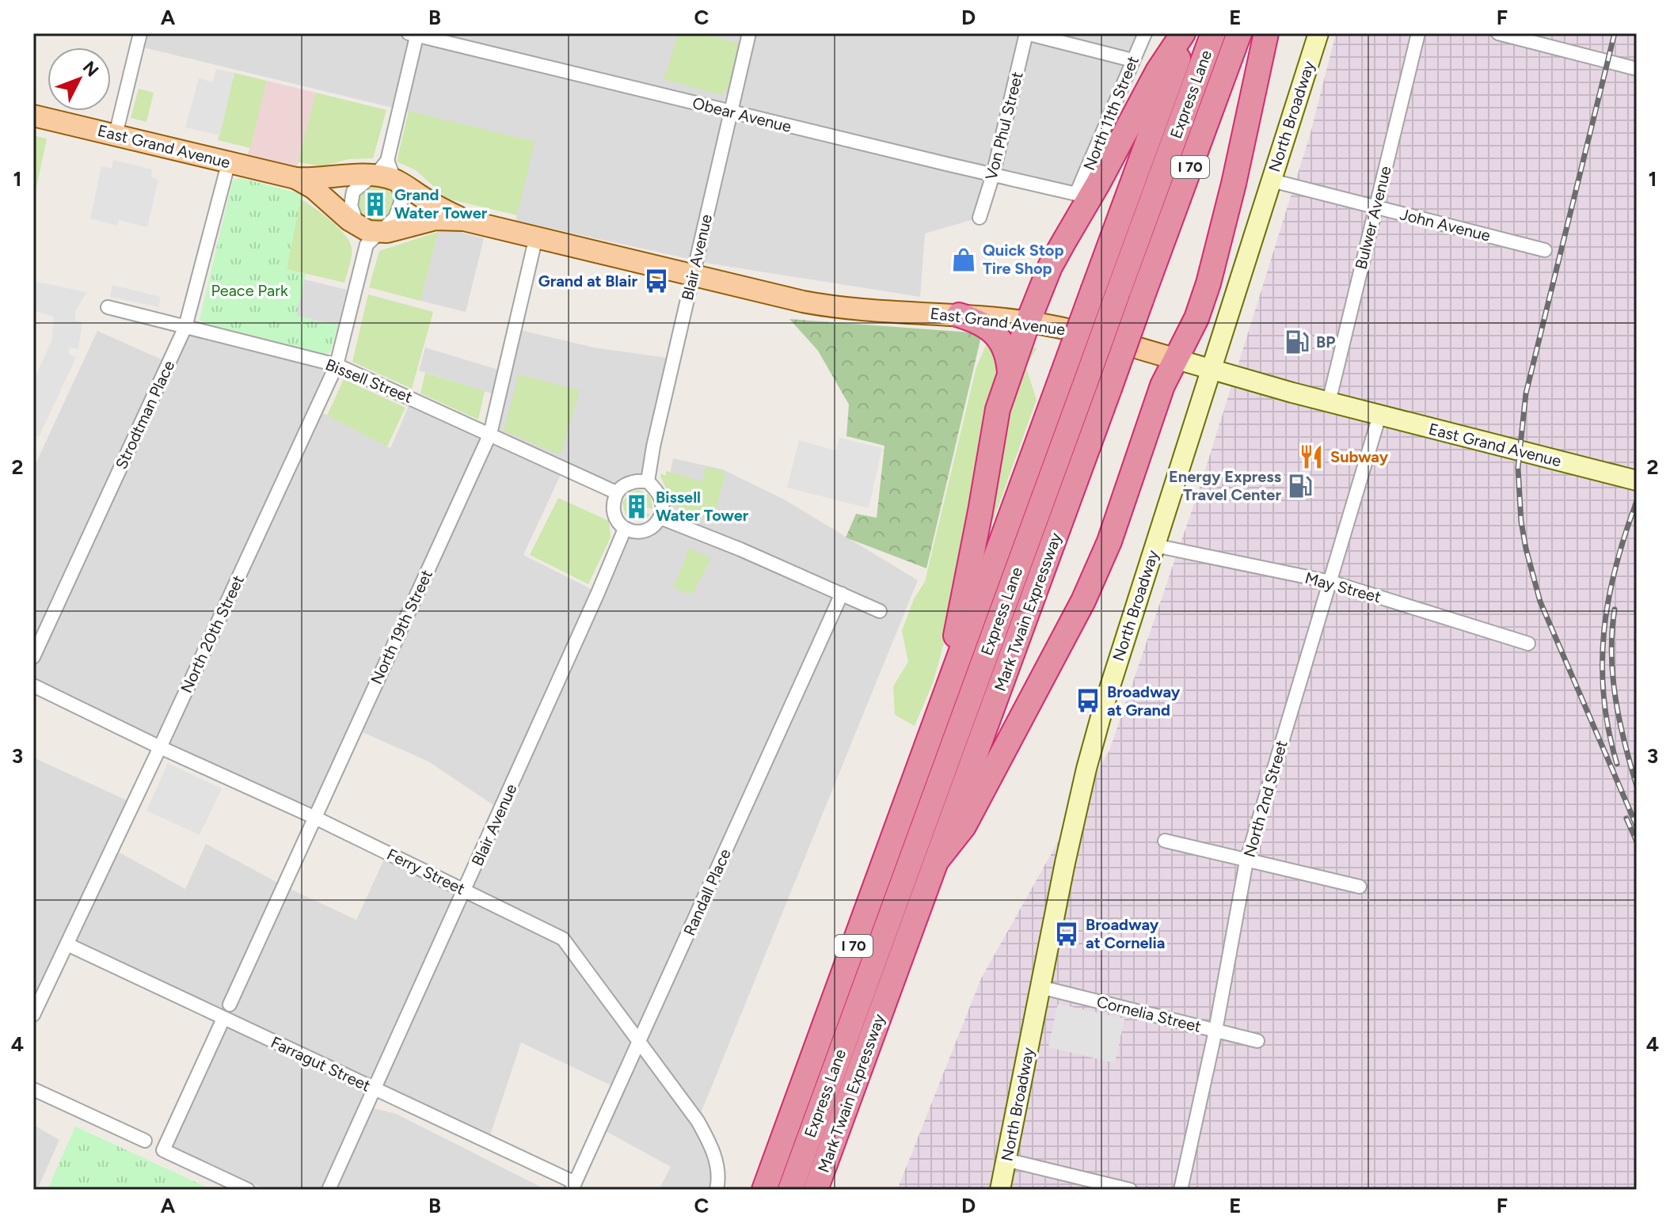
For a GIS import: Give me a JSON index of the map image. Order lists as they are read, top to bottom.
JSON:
{
  "streets": {
    "highway": ["Express Lane", "I 70", "Mark Twain Expressway"],
    "main road": ["North Broadway", "East Grand Avenue"],
    "street": [
      "North 11th Street",
      "Obear Avenue",
      "Von Phul Street",
      "Bulwer Avenue",
      "John Avenue",
      "Blair Avenue",
      "Bissell Street",
      "Strodtman Place",
      "May Street",
      "North 19th Street",
      "North 20th Street",
      "North 2nd Street",
      "Ferry Street",
      "Randall Place",
      "Cornelia Street",
      "Farragut Street"
    ]
  },
  "crossings": [
    ["North 11th Street", "Obear Avenue"],
    ["Obear Avenue", "Von Phul Street"],
    ["Obear Avenue", "Blair Avenue"],
    ["North Broadway", "East Grand Avenue"],
    ["North Broadway", "John Avenue"],
    ["North Broadway", "May Street"],
    ["North Broadway", "Cornelia Street"],
    ["East Grand Avenue", "Bulwer Avenue"],
    ["East Grand Avenue", "Blair Avenue"],
    ["East Grand Avenue", "Strodtman Place"],
    ["East Grand Avenue", "North 19th Street"],
    ["East Grand Avenue", "North 20th Street"],
    ["East Grand Avenue", "North 2nd Street"],
    ["Bulwer Avenue", "John Avenue"],
    ["Blair Avenue", "Bissell Street"],
    ["Blair Avenue", "Ferry Street"],
    ["Blair Avenue", "Farragut Street"],
    ["Bissell Street", "Strodtman Place"],
    ["Bissell Street", "North 19th Street"],
    ["Bissell Street", "North 20th Street"],
    ["May Street", "North 2nd Street"],
    ["North 19th Street", "Ferry Street"],
    ["North 20th Street", "Ferry Street"],
    ["North 20th Street", "Farragut Street"],
    ["North 2nd Street", "Cornelia Street"],
    ["Ferry Street", "Randall Place"],
    ["Randall Place", "Farragut Street"]
  ],
  "parks": ["Peace Park"],
  "places": {
    "building": ["Grand Water Tower", "Bissell Water Tower"],
    "shop": ["Quick Stop Tire Shop"],
    "bus stop": ["Grand at Blair", "Broadway at Grand", "Broadway at Cornelia"],
    "fuel station": ["BP", "Energy Express Travel Center"],
    "restaurant": ["Subway"]
  },
  "north": "top right",
  "grid": {
    "columns": [
      "A",
      "B",
      "C",
      "D",
      "E",
      "F"
    ],
    "rows": [
      "1",
      "2",
      "3",
      "4"
    ]
  }
}
